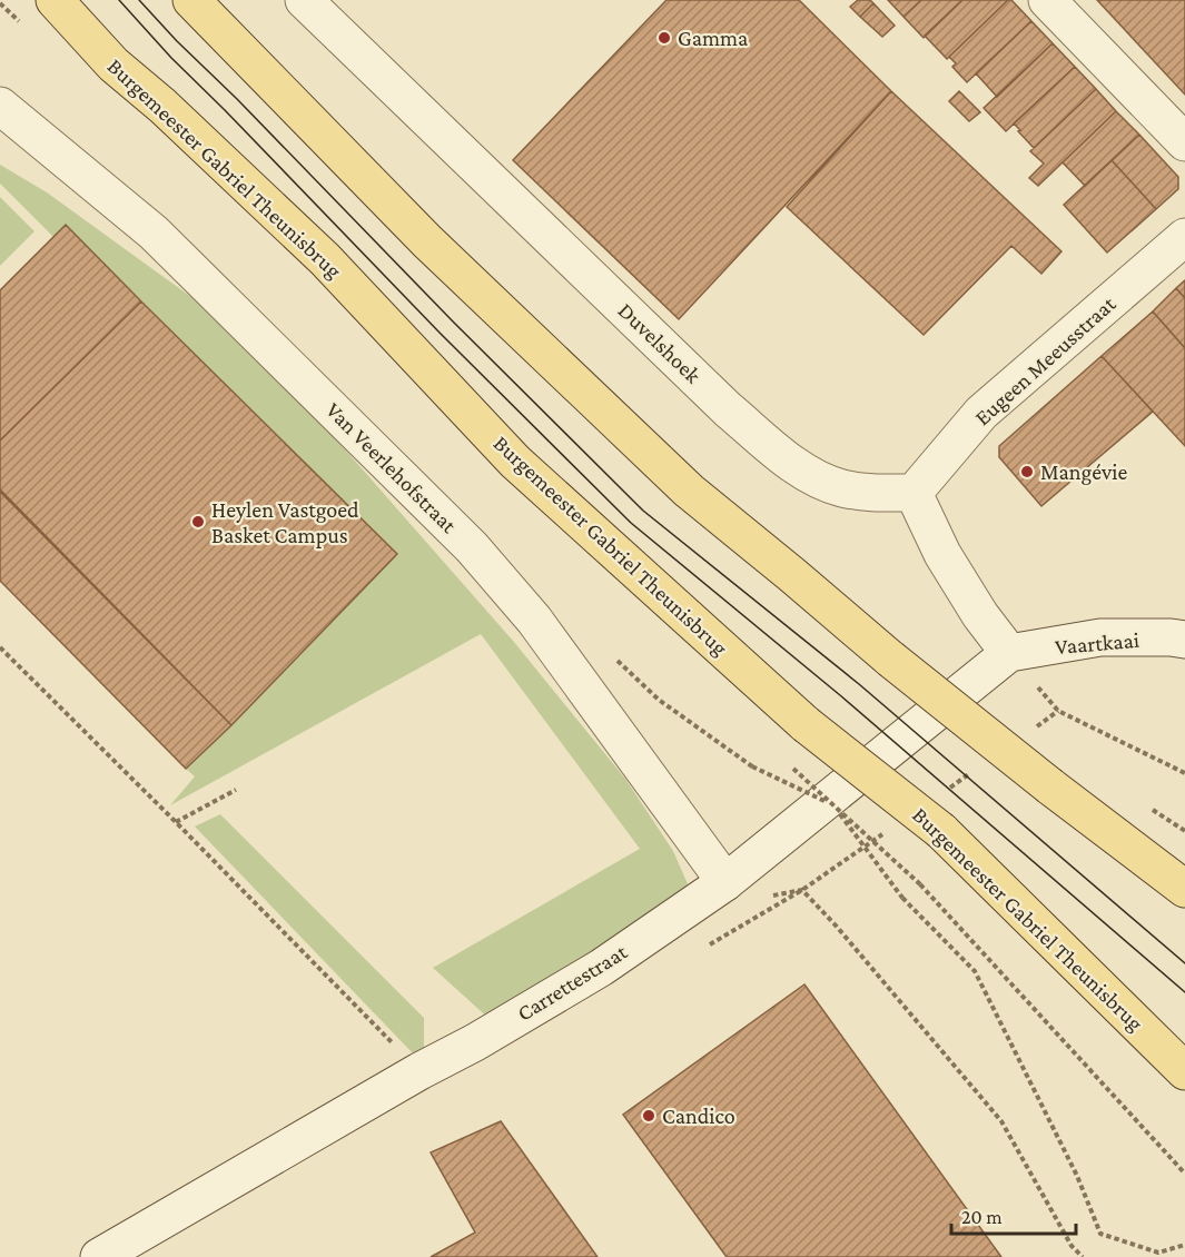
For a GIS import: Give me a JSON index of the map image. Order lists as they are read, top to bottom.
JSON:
{
  "streets": {
    "main road": ["Burgemeester Gabriel Theunisbrug"],
    "street": [
      "Duvelshoek",
      "Eugeen Meeusstraat",
      "Van Veerlehofstraat",
      "Vaartkaai",
      "Carrettestraat"
    ]
  },
  "crossings": [
    ["Duvelshoek", "Eugeen Meeusstraat"],
    ["Van Veerlehofstraat", "Carrettestraat"],
    ["Vaartkaai", "Carrettestraat"]
  ],
  "places": [
    "Gamma",
    "Mangévie",
    "Heylen Vastgoed Basket Campus",
    "Candico"
  ],
  "scale_bar": "20 m"
}
